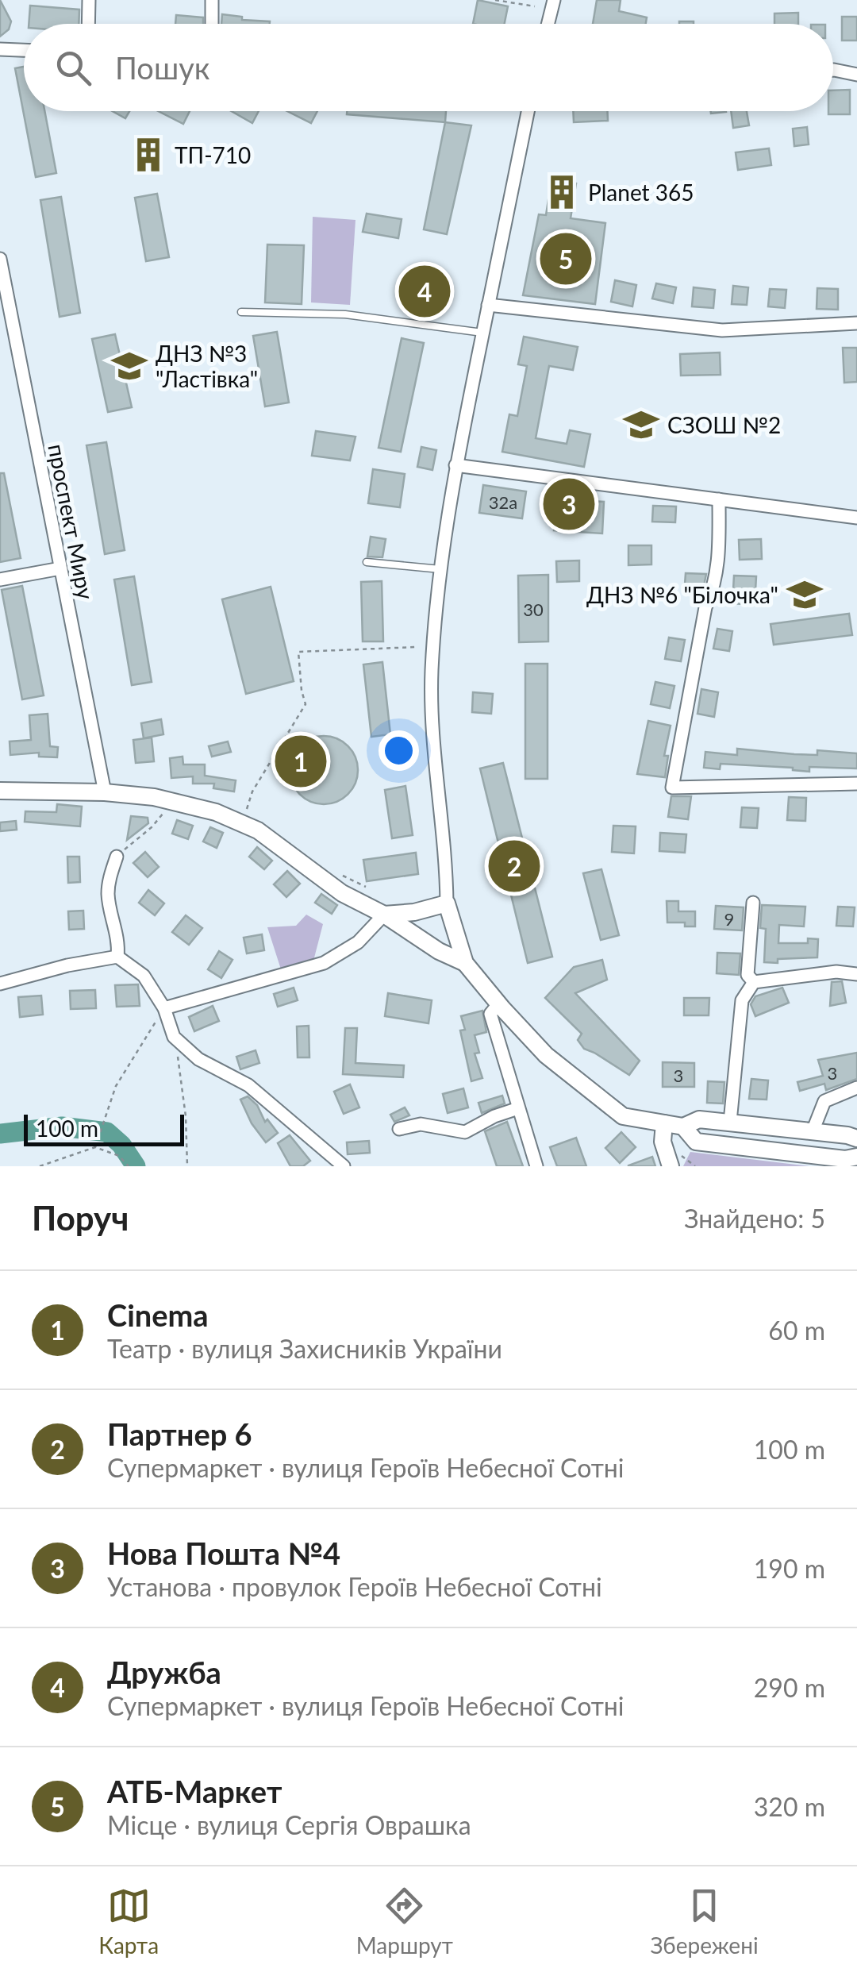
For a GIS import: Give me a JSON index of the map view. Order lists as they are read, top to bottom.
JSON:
{
  "streets": {
    "street": ["проспект Миру"]
  },
  "places": {
    "building": ["ТП-710", "Planet 365"],
    "school or university": ["ДНЗ №3 \"Ластівка\"", "СЗОШ №2", "ДНЗ №6 \"Білочка\""]
  },
  "house_numbers": [
    "32а",
    "30",
    "9",
    "3",
    "3"
  ],
  "scale_bar": "100 m",
  "page": {
    "search": "Пошук",
    "pins": [
      "5",
      "4",
      "3",
      "1",
      "2"
    ],
    "scale": "100 m",
    "heading": ["Поруч", "Знайдено: 5"],
    "list": [
      {
        "mark": "1",
        "name": "Cinema",
        "note": "Театр · вулиця Захисників України",
        "value": "60 m"
      },
      {
        "mark": "2",
        "name": "Партнер 6",
        "note": "Супермаркет · вулиця Героїв Небесної Сотні",
        "value": "100 m"
      },
      {
        "mark": "3",
        "name": "Нова Пошта №4",
        "note": "Установа · провулок Героїв Небесної Сотні",
        "value": "190 m"
      },
      {
        "mark": "4",
        "name": "Дружба",
        "note": "Супермаркет · вулиця Героїв Небесної Сотні",
        "value": "290 m"
      },
      {
        "mark": "5",
        "name": "АТБ-Маркет",
        "note": "Місце · вулиця Сергія Оврашка",
        "value": "320 m"
      }
    ],
    "nav": ["Карта", "Маршрут", "Збережені"]
  }
}
